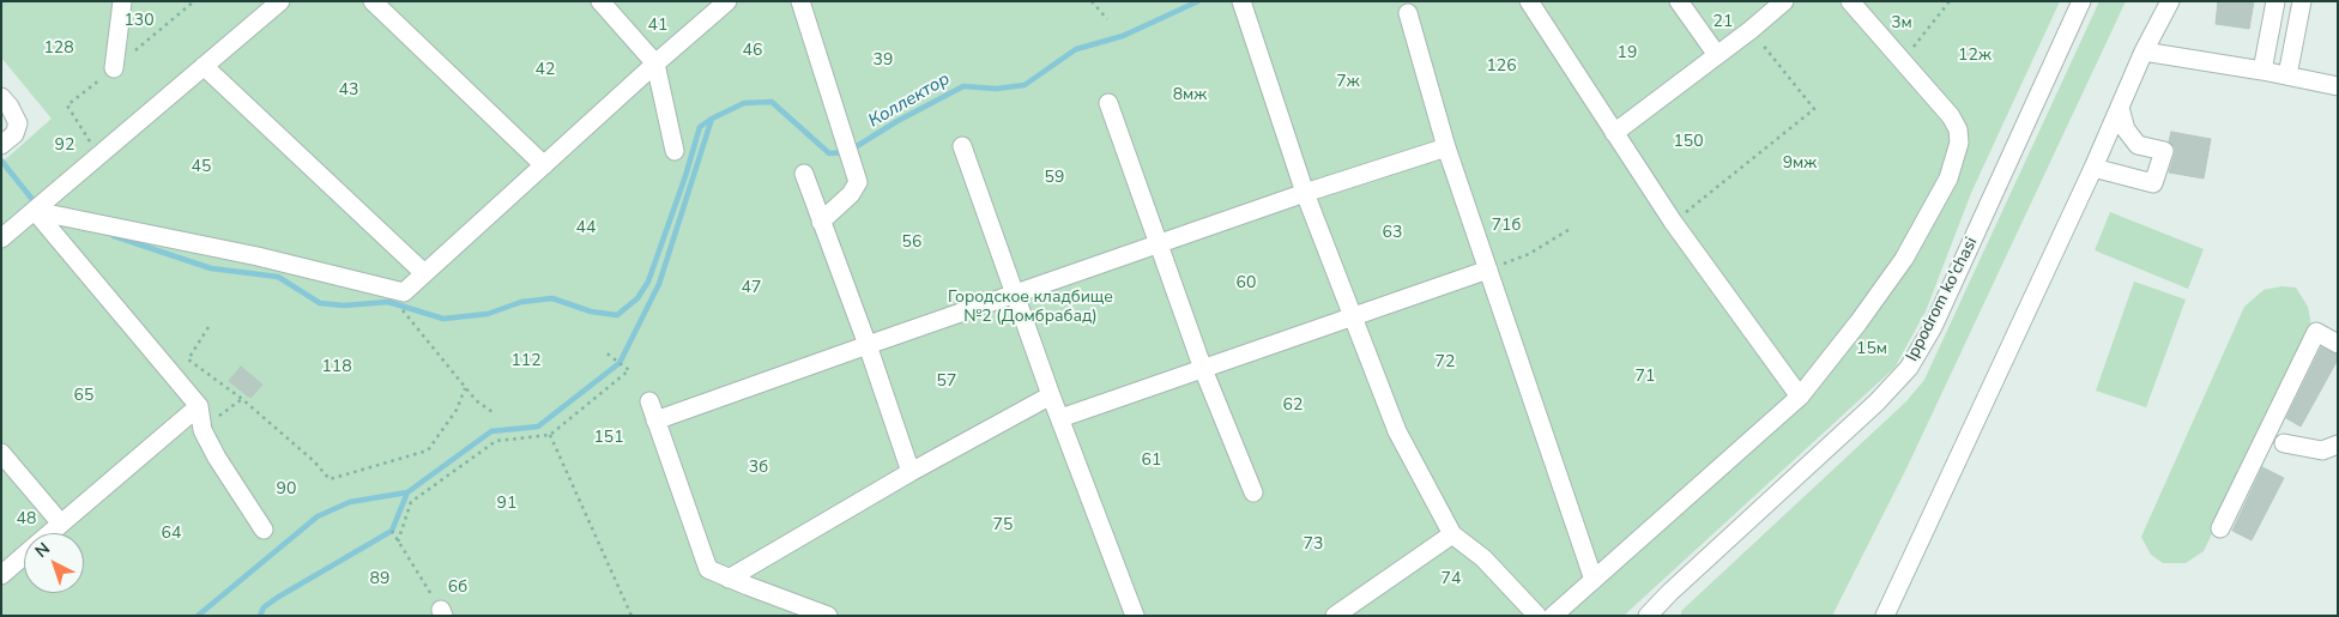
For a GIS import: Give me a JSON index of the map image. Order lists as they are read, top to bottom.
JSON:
{
  "streets": {
    "street": ["Ippodrom ko'chasi"]
  },
  "water": ["Коллектор"],
  "parks": [
    "130",
    "21",
    "3м",
    "41",
    "128",
    "46",
    "19",
    "12ж",
    "39",
    "126",
    "42",
    "7ж",
    "43",
    "8мж",
    "150",
    "92",
    "9мж",
    "45",
    "59",
    "71б",
    "44",
    "63",
    "56",
    "60",
    "47",
    "Городское кладбище №2 (Домбрабад)",
    "15м",
    "112",
    "72",
    "118",
    "71",
    "57",
    "65",
    "62",
    "151",
    "61",
    "3б",
    "90",
    "91",
    "48",
    "75",
    "64",
    "73",
    "89",
    "74",
    "6б"
  ],
  "north": "top left"
}
